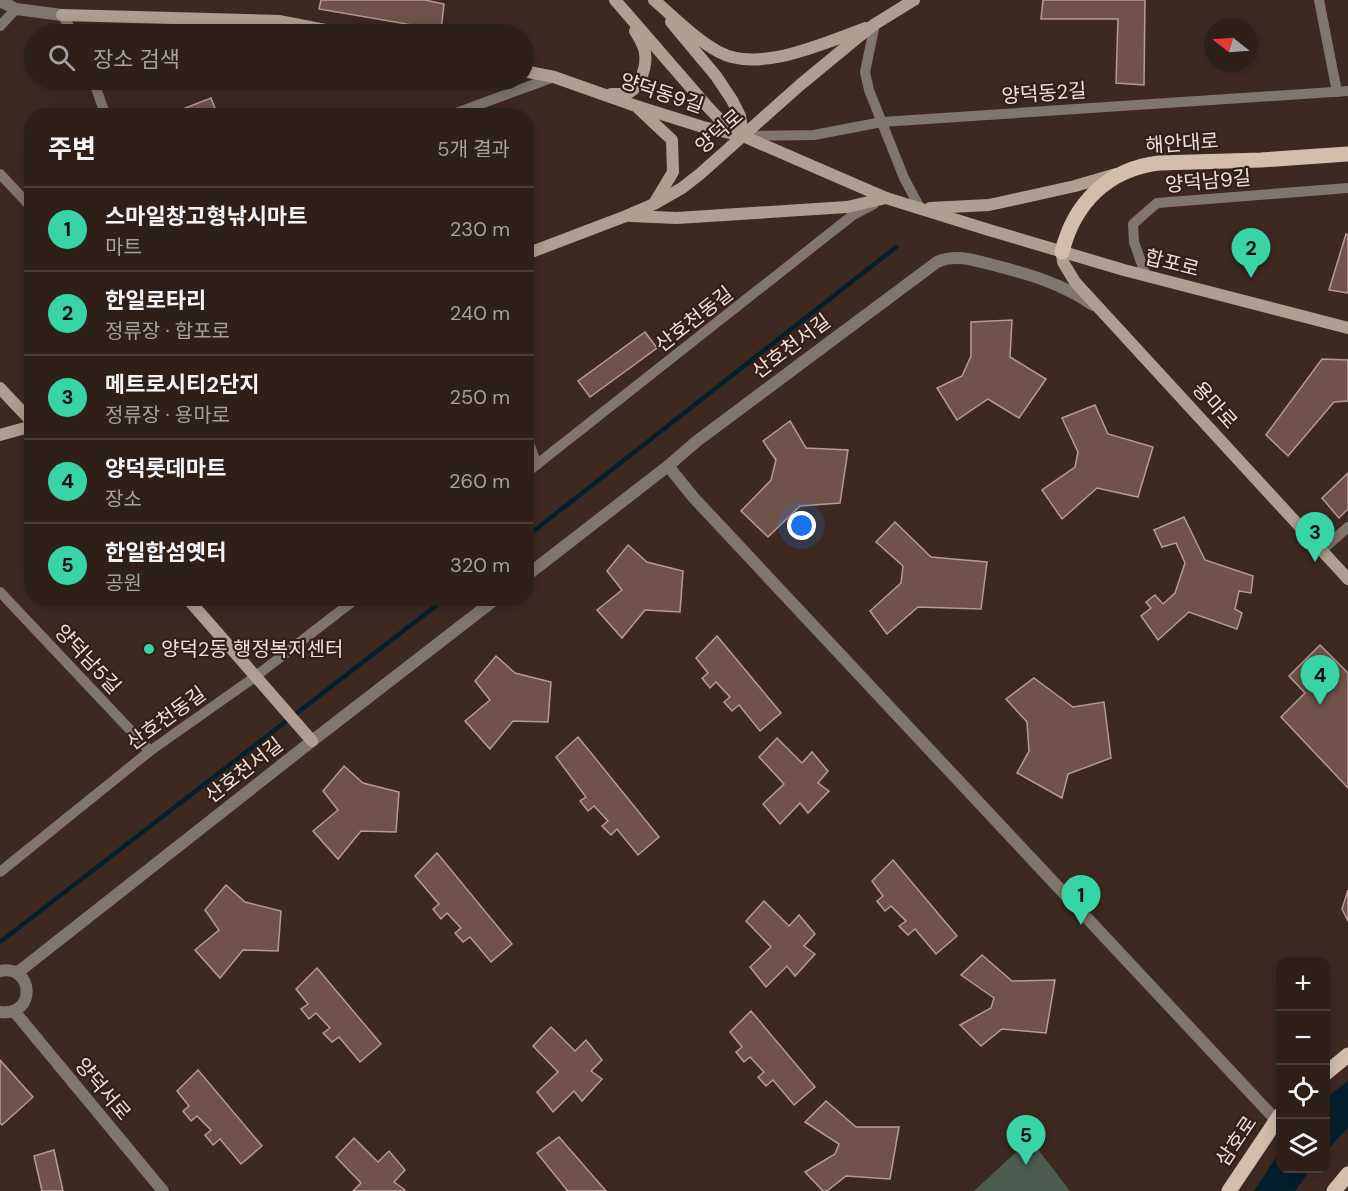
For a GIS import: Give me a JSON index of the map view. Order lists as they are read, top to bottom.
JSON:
{
  "streets": {
    "main road": [
      "양덕동9길",
      "양덕로",
      "해안대로",
      "합포로",
      "용마로",
      "삼호로"
    ],
    "street": [
      "양덕동2길",
      "양덕남9길",
      "산호천동길",
      "산호천서길",
      "양덕남5길",
      "양덕서로"
    ]
  },
  "crossings": [
    ["양덕동9길", "양덕동2길"],
    ["양덕동9길", "양덕로"],
    ["양덕동9길", "합포로"],
    ["양덕동9길", "산호천동길"],
    ["양덕동2길", "양덕로"],
    ["해안대로", "합포로"],
    ["해안대로", "용마로"],
    ["양덕남9길", "합포로"],
    ["합포로", "용마로"],
    ["산호천동길", "양덕남5길"],
    ["산호천서길", "용마로"]
  ],
  "places": ["양덕2동 행정복지센터"],
  "north": "left",
  "page": {
    "search": "장소 검색",
    "heading": ["주변", "5개 결과"],
    "list": [
      {
        "mark": "1",
        "name": "스마일창고형낚시마트",
        "note": "마트",
        "value": "230 m"
      },
      {
        "mark": "2",
        "name": "한일로타리",
        "note": "정류장 · 합포로",
        "value": "240 m"
      },
      {
        "mark": "3",
        "name": "메트로시티2단지",
        "note": "정류장 · 용마로",
        "value": "250 m"
      },
      {
        "mark": "4",
        "name": "양덕롯데마트",
        "note": "장소",
        "value": "260 m"
      },
      {
        "mark": "5",
        "name": "한일합섬옛터",
        "note": "공원",
        "value": "320 m"
      }
    ],
    "pins": [
      "2",
      "3",
      "4",
      "1",
      "5"
    ],
    "map_buttons": ["+", "−"]
  }
}
